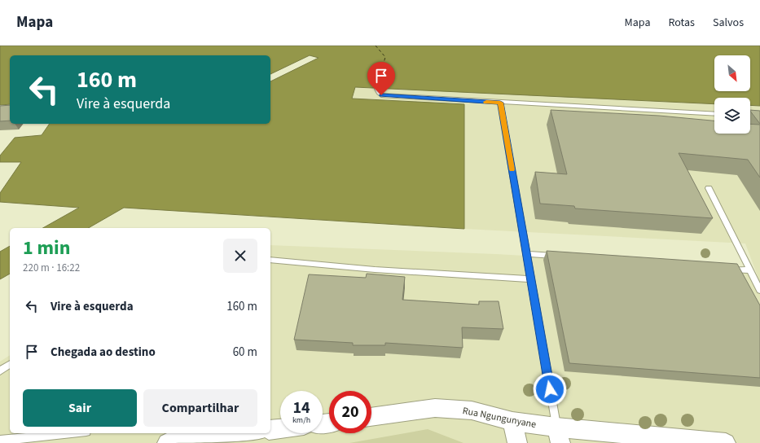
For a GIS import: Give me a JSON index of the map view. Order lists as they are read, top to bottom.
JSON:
{
  "streets": {
    "street": ["Rua Ngungunyane"]
  },
  "north": "bottom right",
  "page": {
    "header": "Mapa",
    "nav": ["Mapa", "Rotas", "Salvos"],
    "turn": ["160 m", "Vire à esquerda"],
    "heading": ["1 min", "220 m · 16:22"],
    "list": [
      {
        "name": "Vire à esquerda",
        "value": "160 m"
      },
      {
        "name": "Chegada ao destino",
        "value": "60 m"
      }
    ],
    "buttons": ["Sair", "Compartilhar"],
    "speed": "14 km/h",
    "limit": "20"
  }
}
